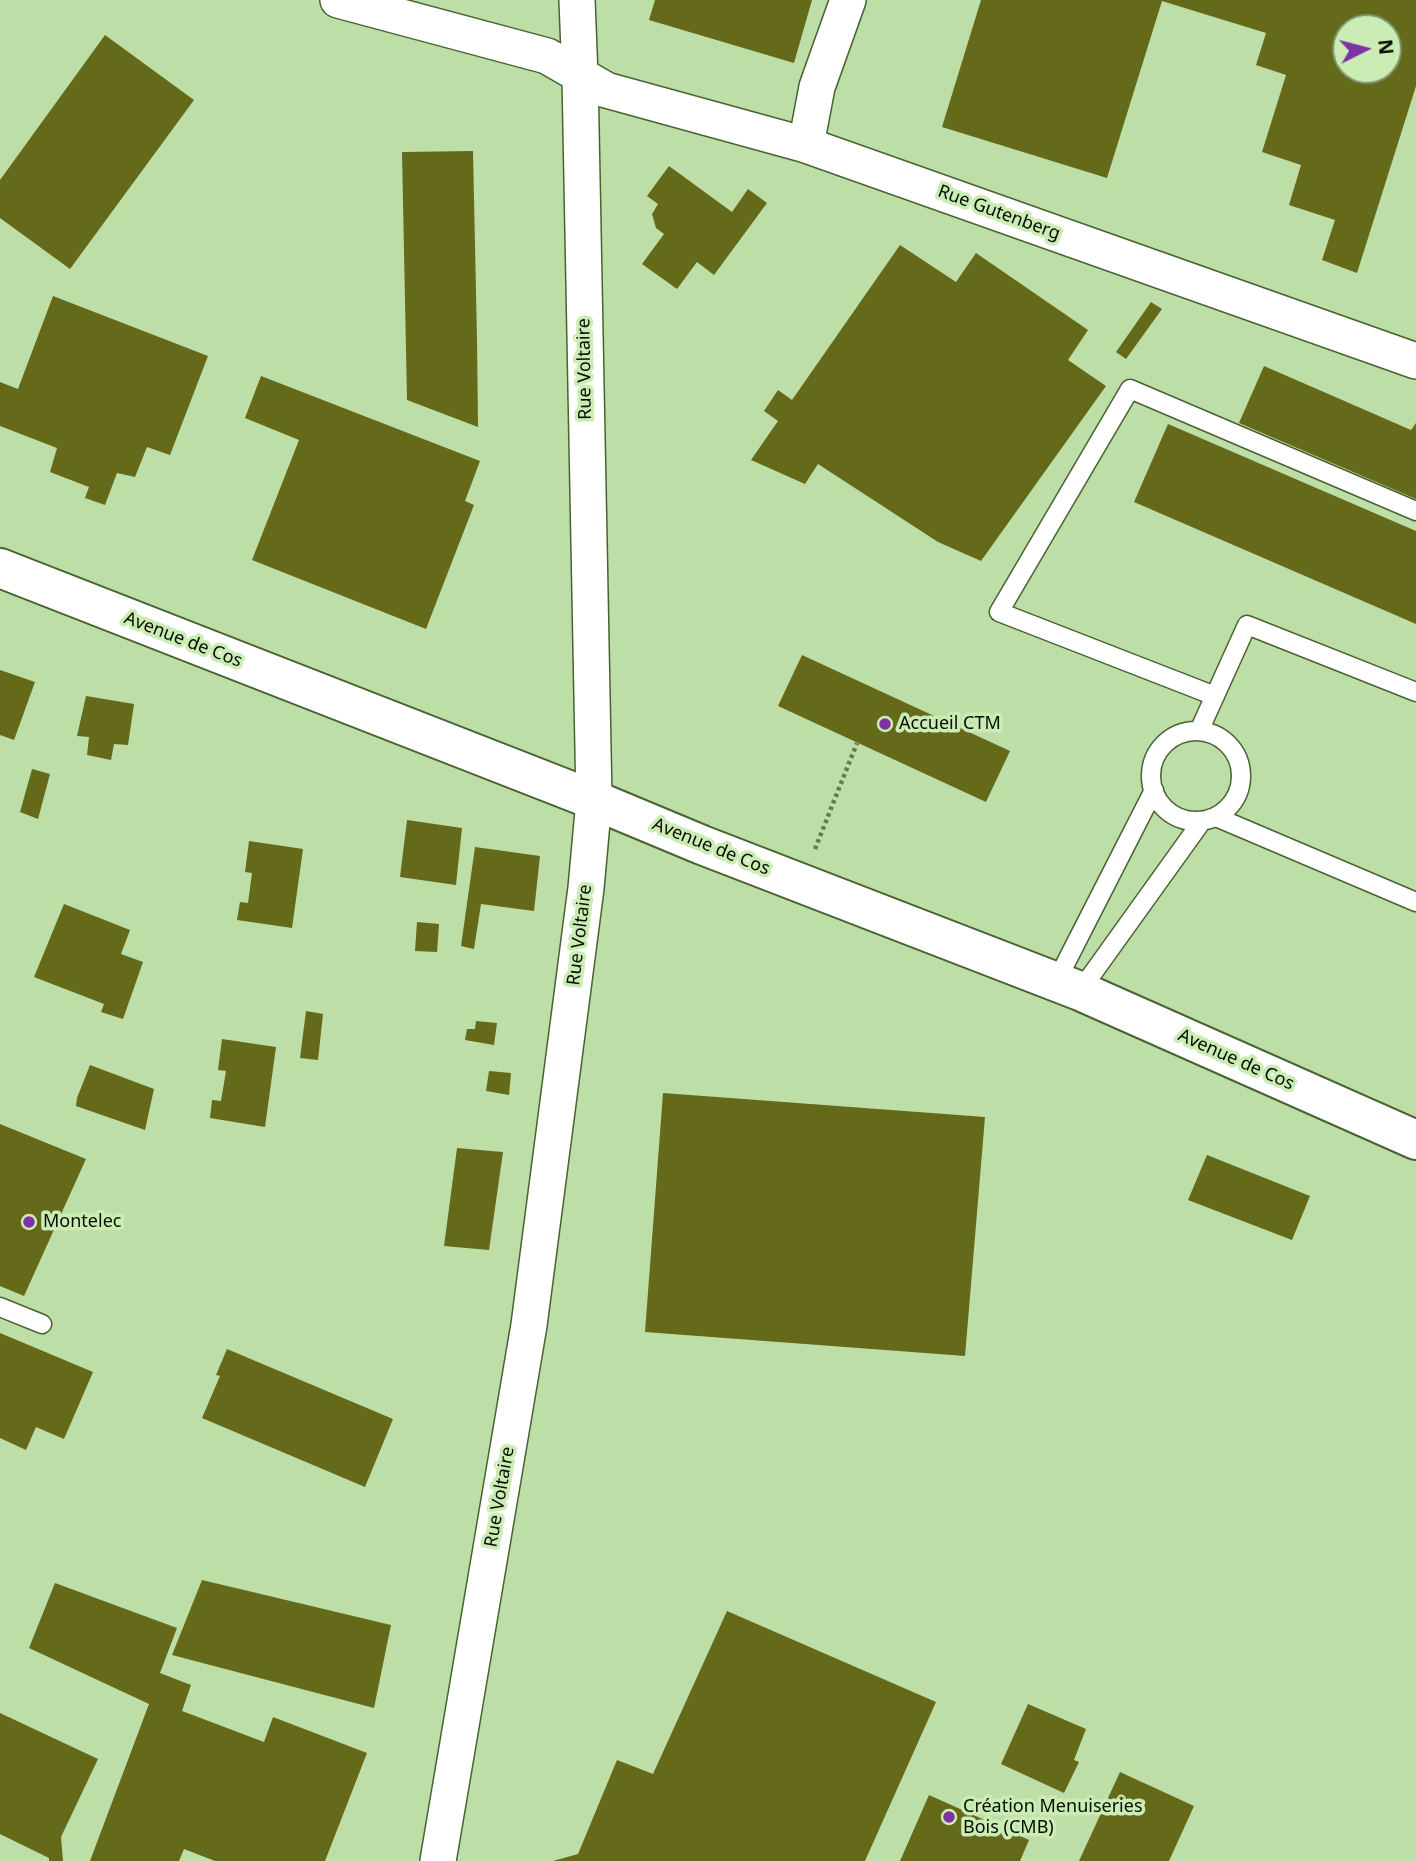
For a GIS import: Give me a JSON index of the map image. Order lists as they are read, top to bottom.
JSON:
{
  "streets": {
    "street": ["Rue Gutenberg", "Rue Voltaire", "Avenue de Cos"]
  },
  "crossings": [
    ["Rue Gutenberg", "Rue Voltaire"],
    ["Rue Voltaire", "Avenue de Cos"]
  ],
  "places": ["Accueil CTM", "Montelec", "Création Menuiseries Bois (CMB)"],
  "north": "right"
}
